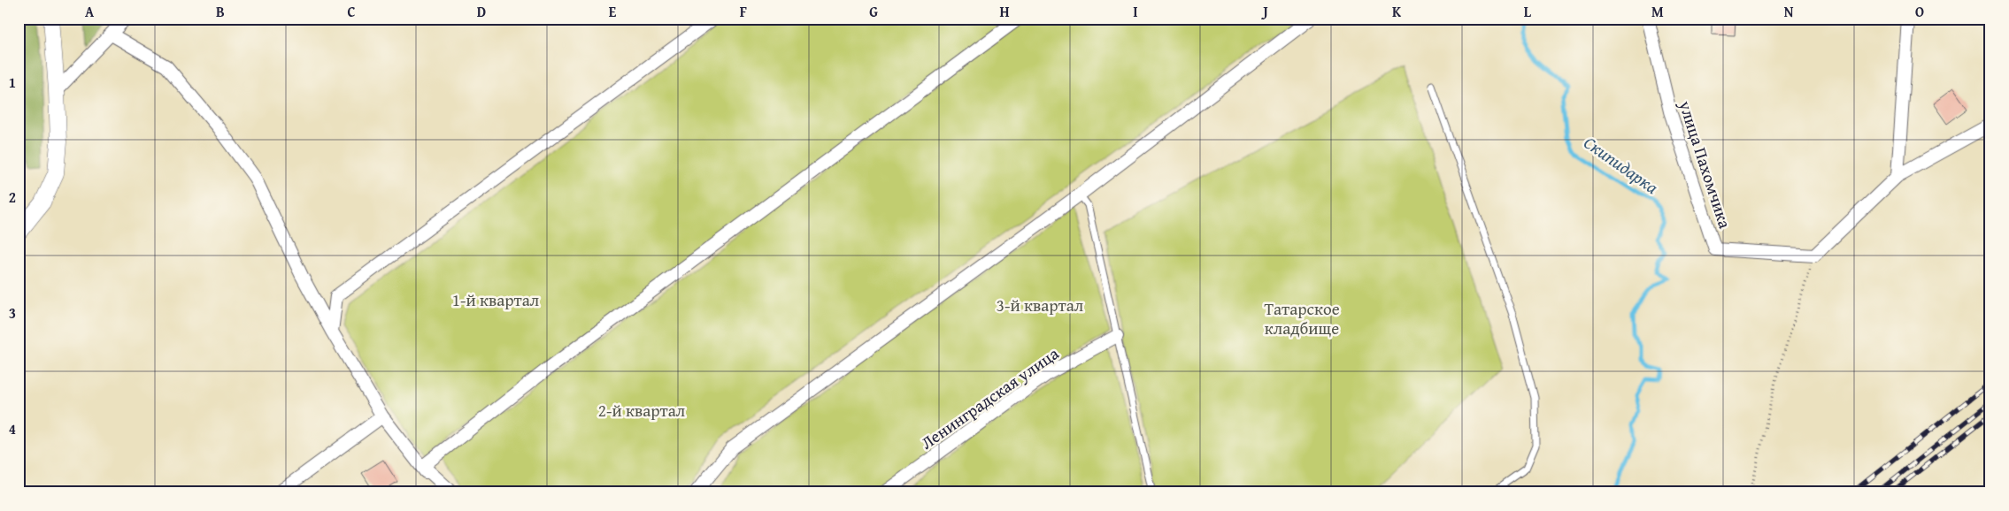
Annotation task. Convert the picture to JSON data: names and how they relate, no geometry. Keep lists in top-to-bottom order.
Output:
{
  "streets": {
    "street": ["улица Пахомчика", "Ленинградская улица"]
  },
  "water": ["Скипидарка"],
  "parks": [
    "1-й квартал",
    "3-й квартал",
    "Татарское кладбище",
    "2-й квартал"
  ],
  "grid": {
    "columns": [
      "A",
      "B",
      "C",
      "D",
      "E",
      "F",
      "G",
      "H",
      "I",
      "J",
      "K",
      "L",
      "M",
      "N",
      "O"
    ],
    "rows": [
      "1",
      "2",
      "3",
      "4"
    ]
  }
}
